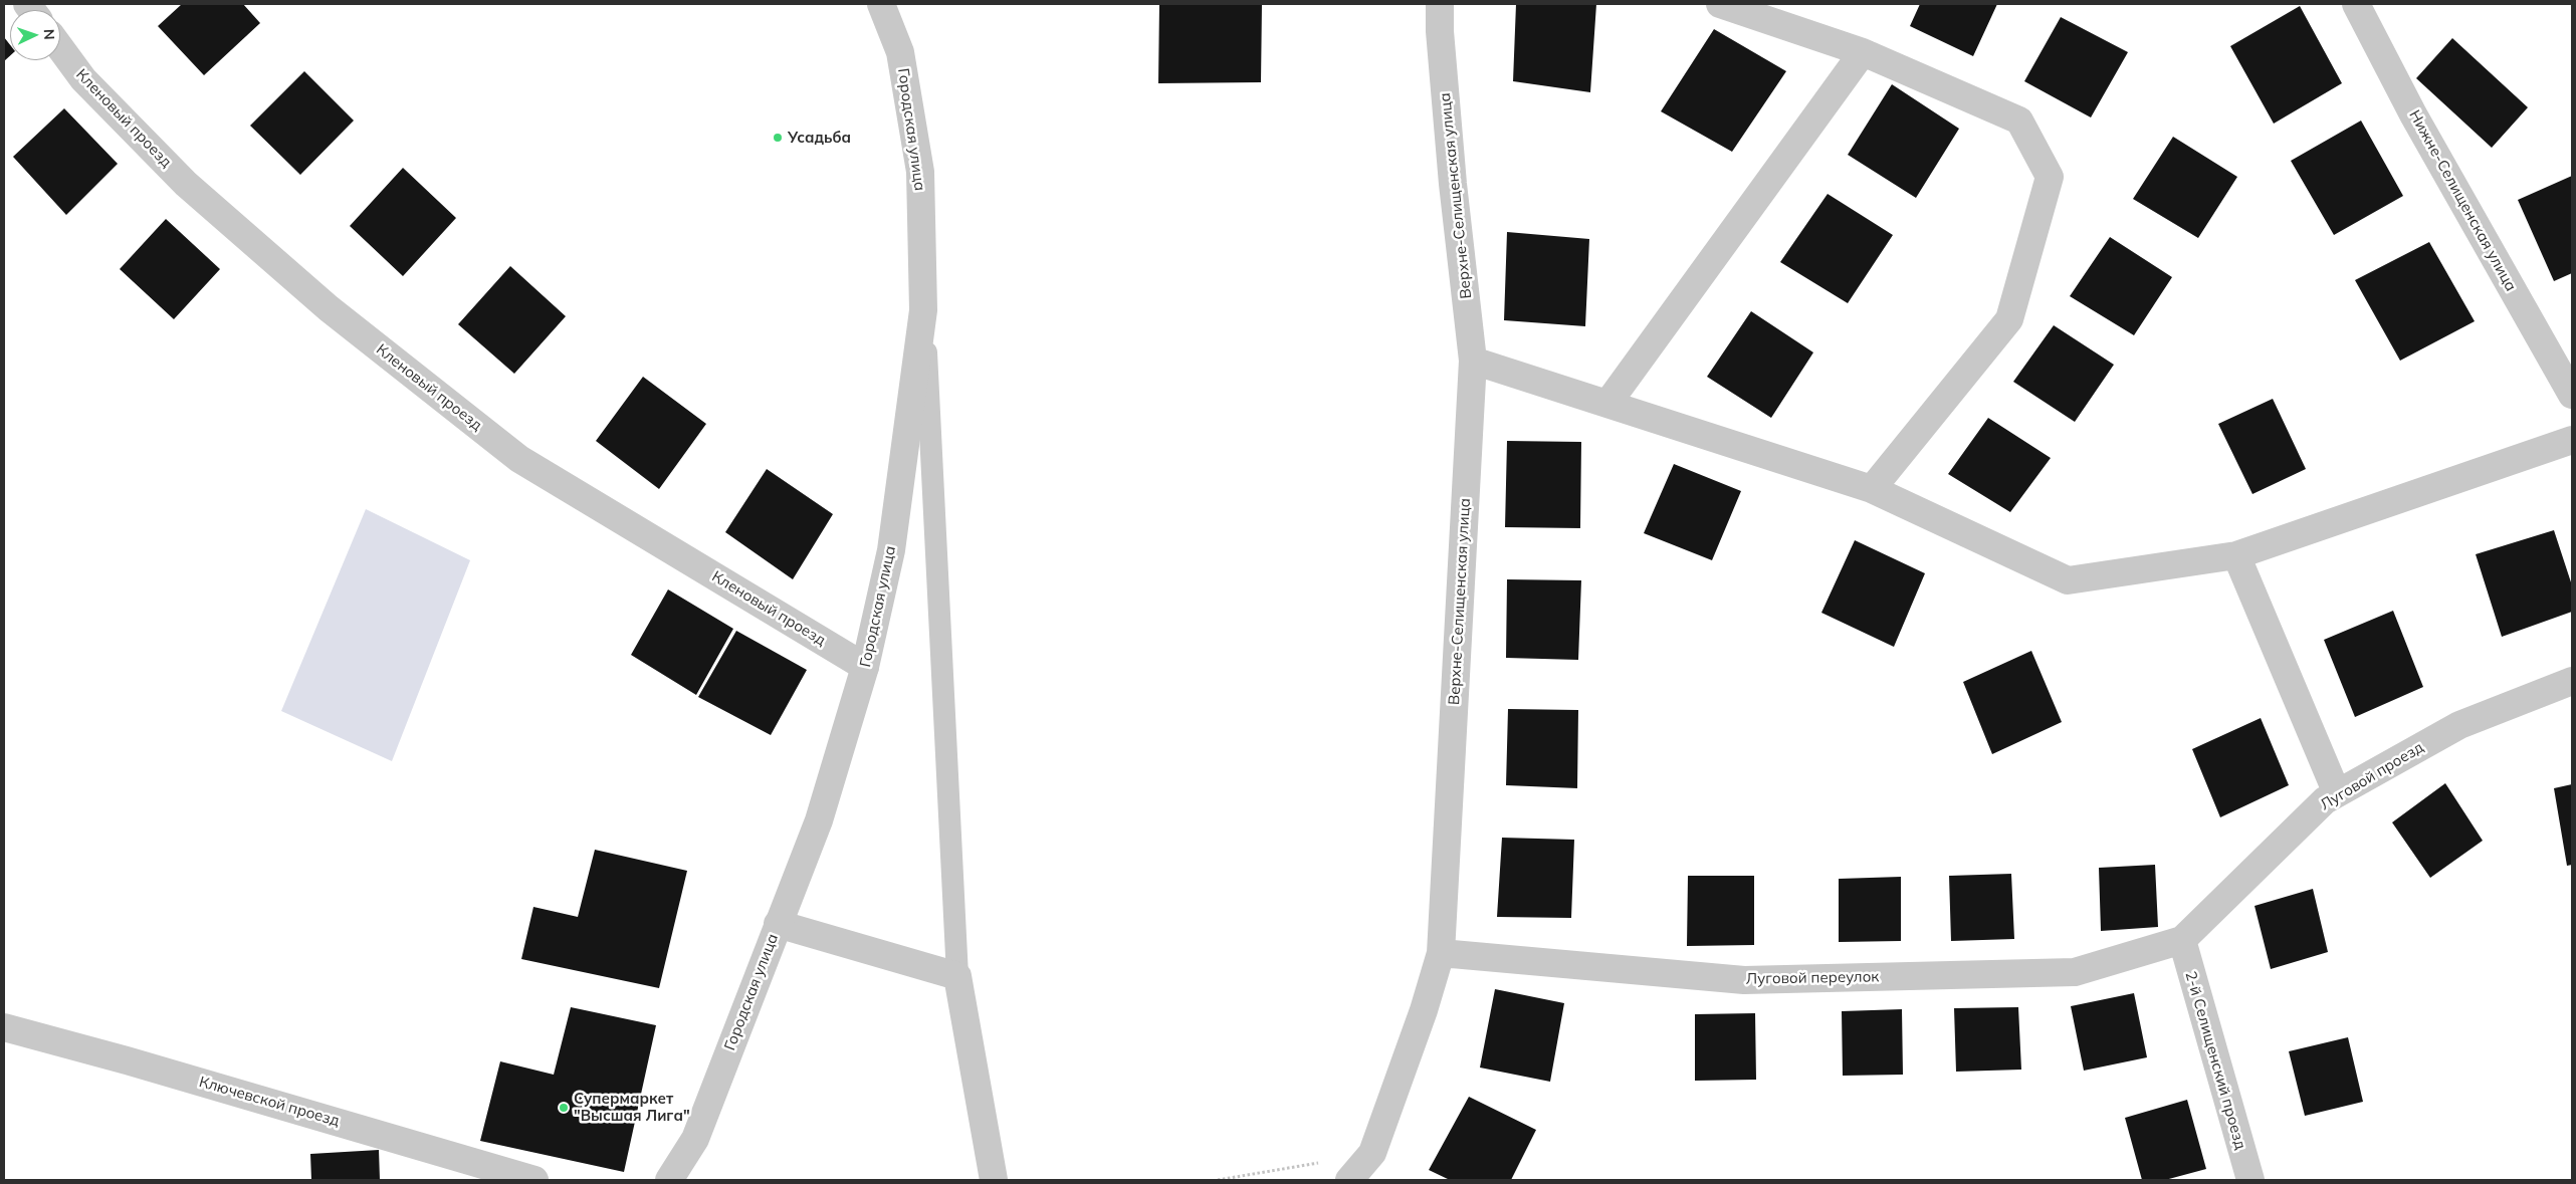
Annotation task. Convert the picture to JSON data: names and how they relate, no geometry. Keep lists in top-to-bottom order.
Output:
{
  "streets": {
    "street": [
      "Кленовый проезд",
      "Городская улица",
      "Верхне-Селищенская улица",
      "Нижне-Селищенская улица",
      "Луговой проезд",
      "Луговой переулок",
      "2-й Селищенский проезд",
      "Ключевской проезд"
    ]
  },
  "crossings": [
    ["Кленовый проезд", "Городская улица"],
    ["Верхне-Селищенская улица", "Луговой переулок"],
    ["Луговой проезд", "Луговой переулок"],
    ["Луговой проезд", "2-й Селищенский проезд"],
    ["Луговой переулок", "2-й Селищенский проезд"]
  ],
  "places": ["Усадьба", "Супермаркет \"Высшая Лига\""],
  "north": "right"
}
